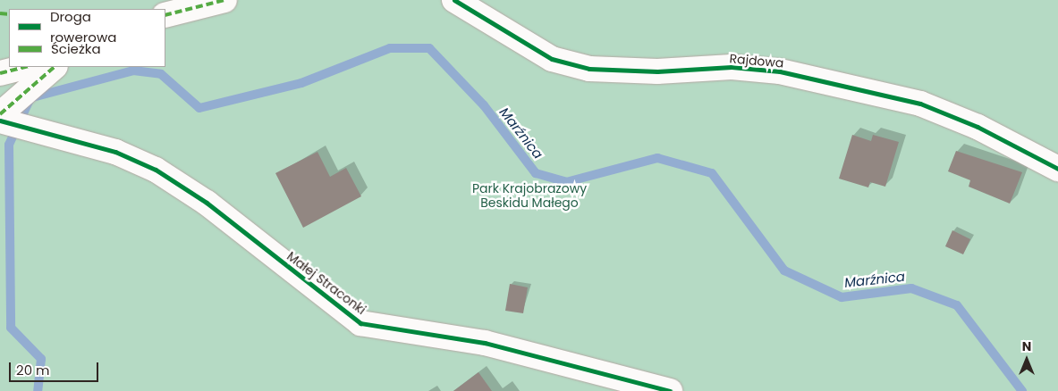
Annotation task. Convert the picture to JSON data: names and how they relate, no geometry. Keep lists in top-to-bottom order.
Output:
{
  "streets": {
    "street": ["Rajdowa", "Małej Straconki"]
  },
  "water": ["Marźnica"],
  "parks": ["Park Krajobrazowy Beskidu Małego"],
  "legend": ["Droga rowerowa", "Ścieżka"],
  "scale_bar": "20 m",
  "north": "top"
}
